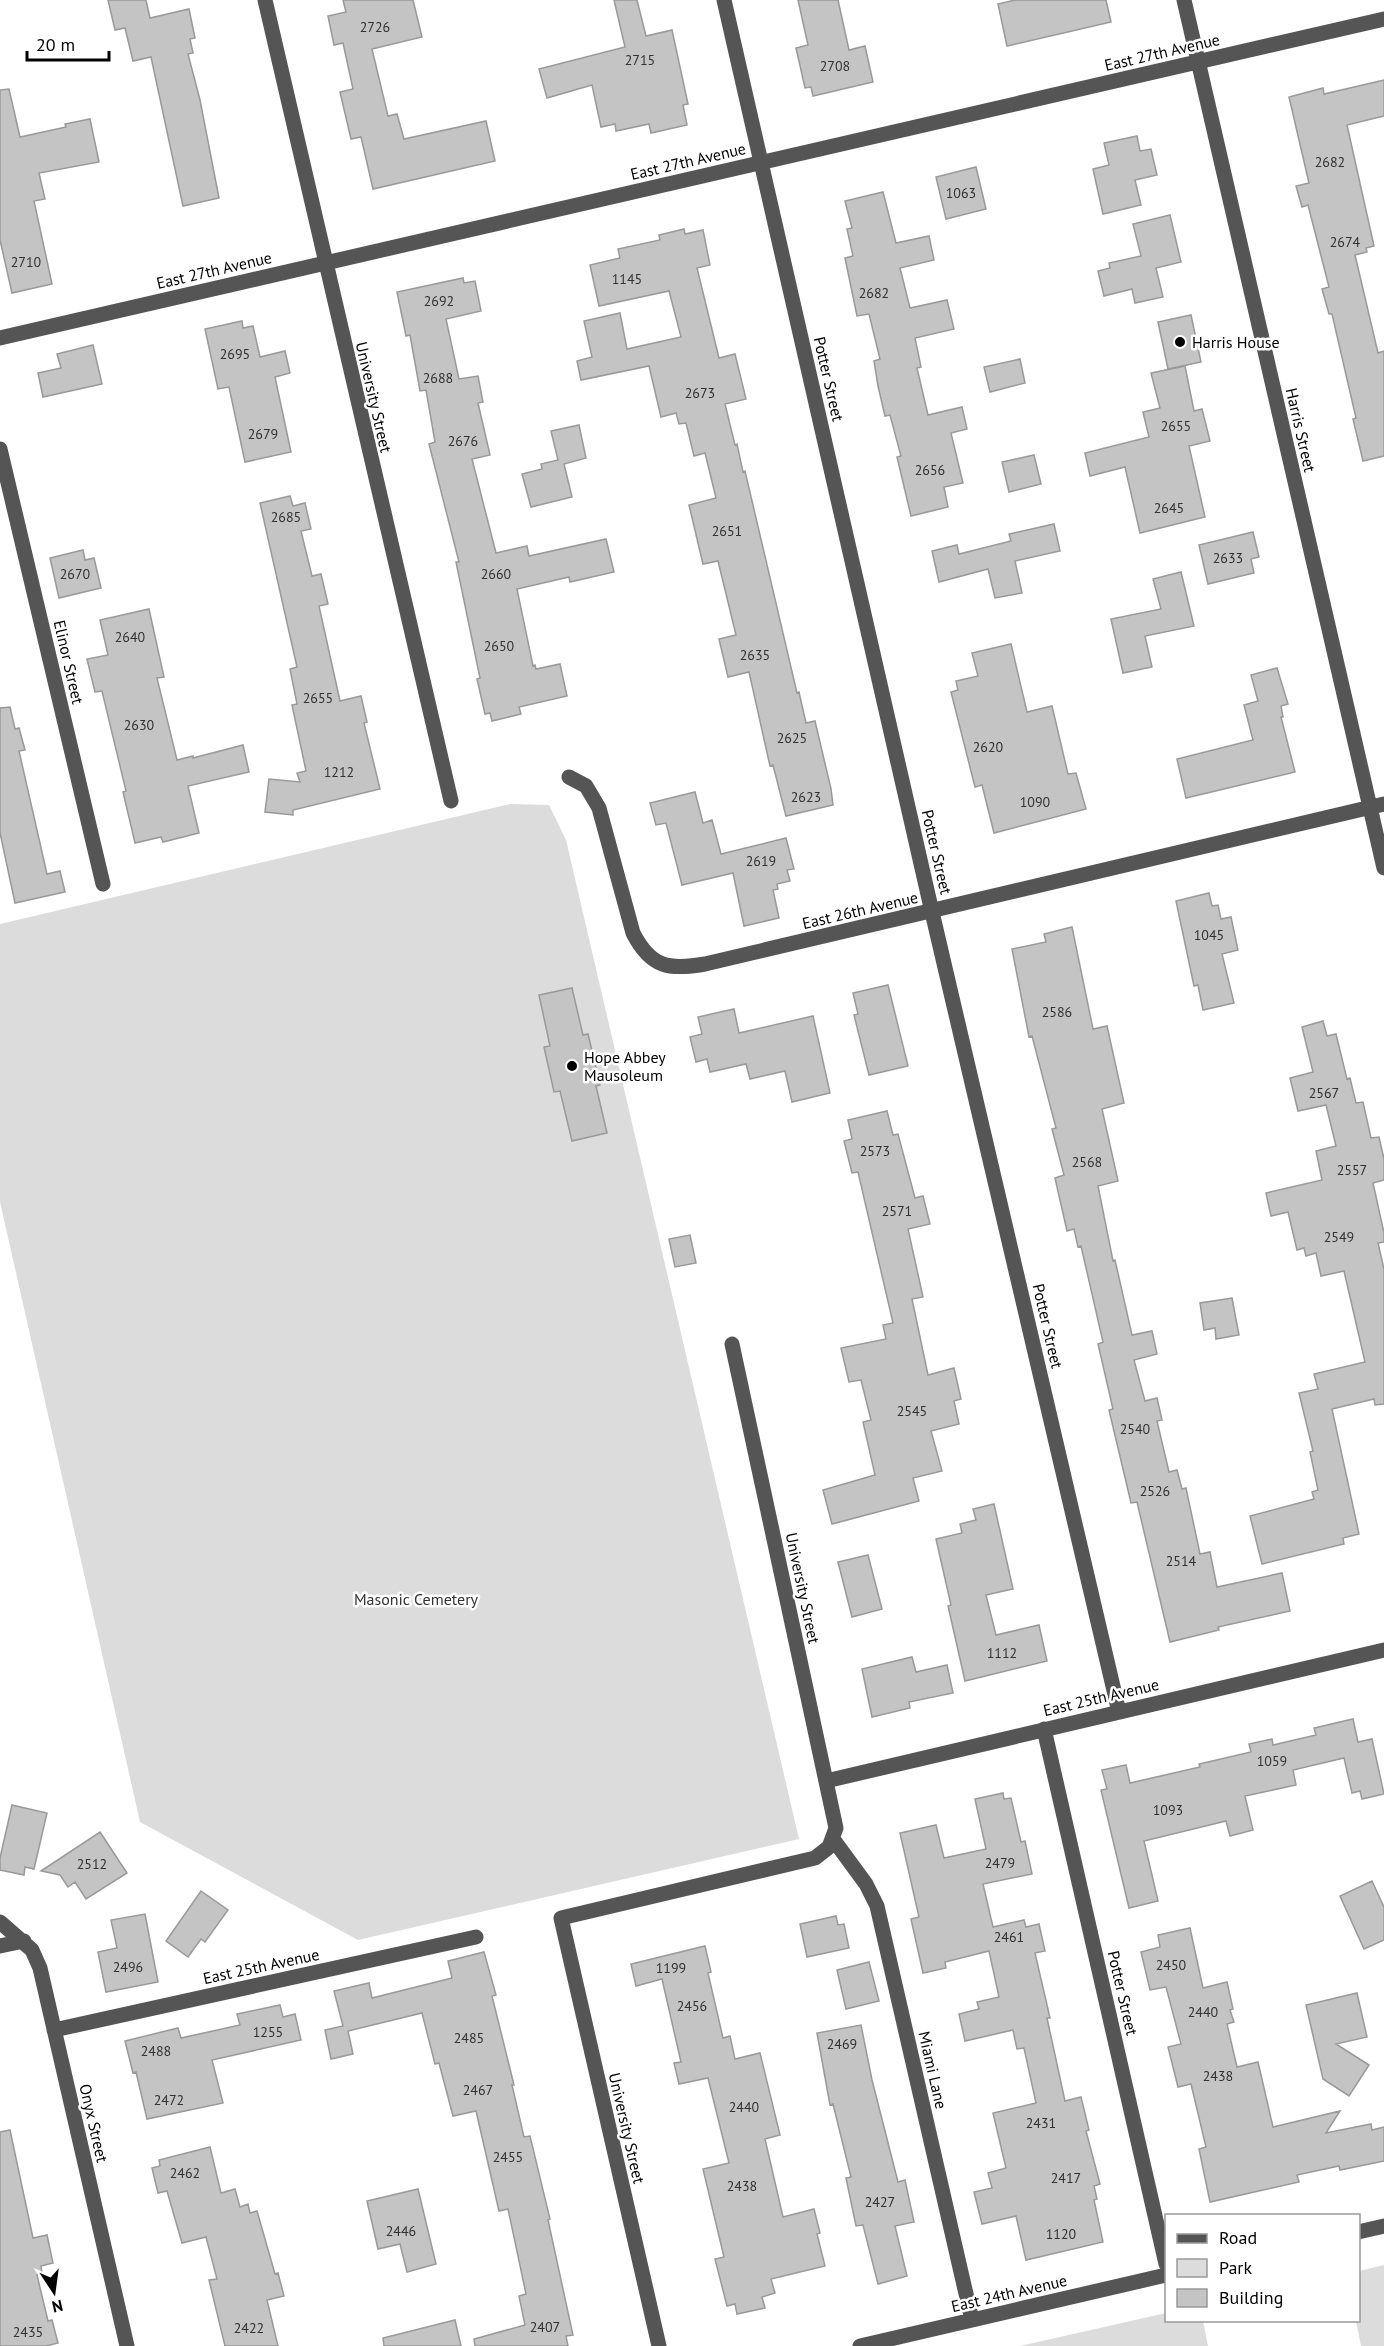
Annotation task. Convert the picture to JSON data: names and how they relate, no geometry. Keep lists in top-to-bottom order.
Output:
{
  "streets": {
    "street": [
      "East 27th Avenue",
      "Potter Street",
      "University Street",
      "Harris Street",
      "Elinor Street",
      "East 26th Avenue",
      "East 25th Avenue",
      "Miami Lane",
      "Onyx Street",
      "East 24th Avenue"
    ]
  },
  "crossings": [
    ["East 27th Avenue", "Potter Street"],
    ["East 27th Avenue", "University Street"],
    ["East 27th Avenue", "Harris Street"],
    ["Potter Street", "East 26th Avenue"],
    ["Potter Street", "East 25th Avenue"],
    ["University Street", "East 25th Avenue"],
    ["University Street", "Miami Lane"],
    ["Harris Street", "East 26th Avenue"],
    ["East 25th Avenue", "Onyx Street"],
    ["Miami Lane", "East 24th Avenue"]
  ],
  "parks": ["Masonic Cemetery"],
  "places": ["Harris House", "Hope Abbey Mausoleum"],
  "house_numbers": [
    "2726",
    "2715",
    "2708",
    "2682",
    "1063",
    "2674",
    "2710",
    "1145",
    "2682",
    "2692",
    "2695",
    "2688",
    "2673",
    "2655",
    "2679",
    "2676",
    "2656",
    "2645",
    "2685",
    "2651",
    "2633",
    "2670",
    "2660",
    "2640",
    "2650",
    "2635",
    "2655",
    "2630",
    "2625",
    "2620",
    "1212",
    "2623",
    "1090",
    "2619",
    "1045",
    "2586",
    "2567",
    "2573",
    "2568",
    "2557",
    "2571",
    "2549",
    "2545",
    "2540",
    "2526",
    "2514",
    "1112",
    "1059",
    "1093",
    "2479",
    "2512",
    "2461",
    "2450",
    "2496",
    "1199",
    "2456",
    "2440",
    "1255",
    "2485",
    "2469",
    "2488",
    "2438",
    "2467",
    "2472",
    "2440",
    "2431",
    "2455",
    "2462",
    "2417",
    "2438",
    "2427",
    "2446",
    "1120",
    "2407",
    "2422",
    "2435"
  ],
  "legend": ["Road", "Park", "Building"],
  "scale_bar": "20 m",
  "north": "bottom"
}
